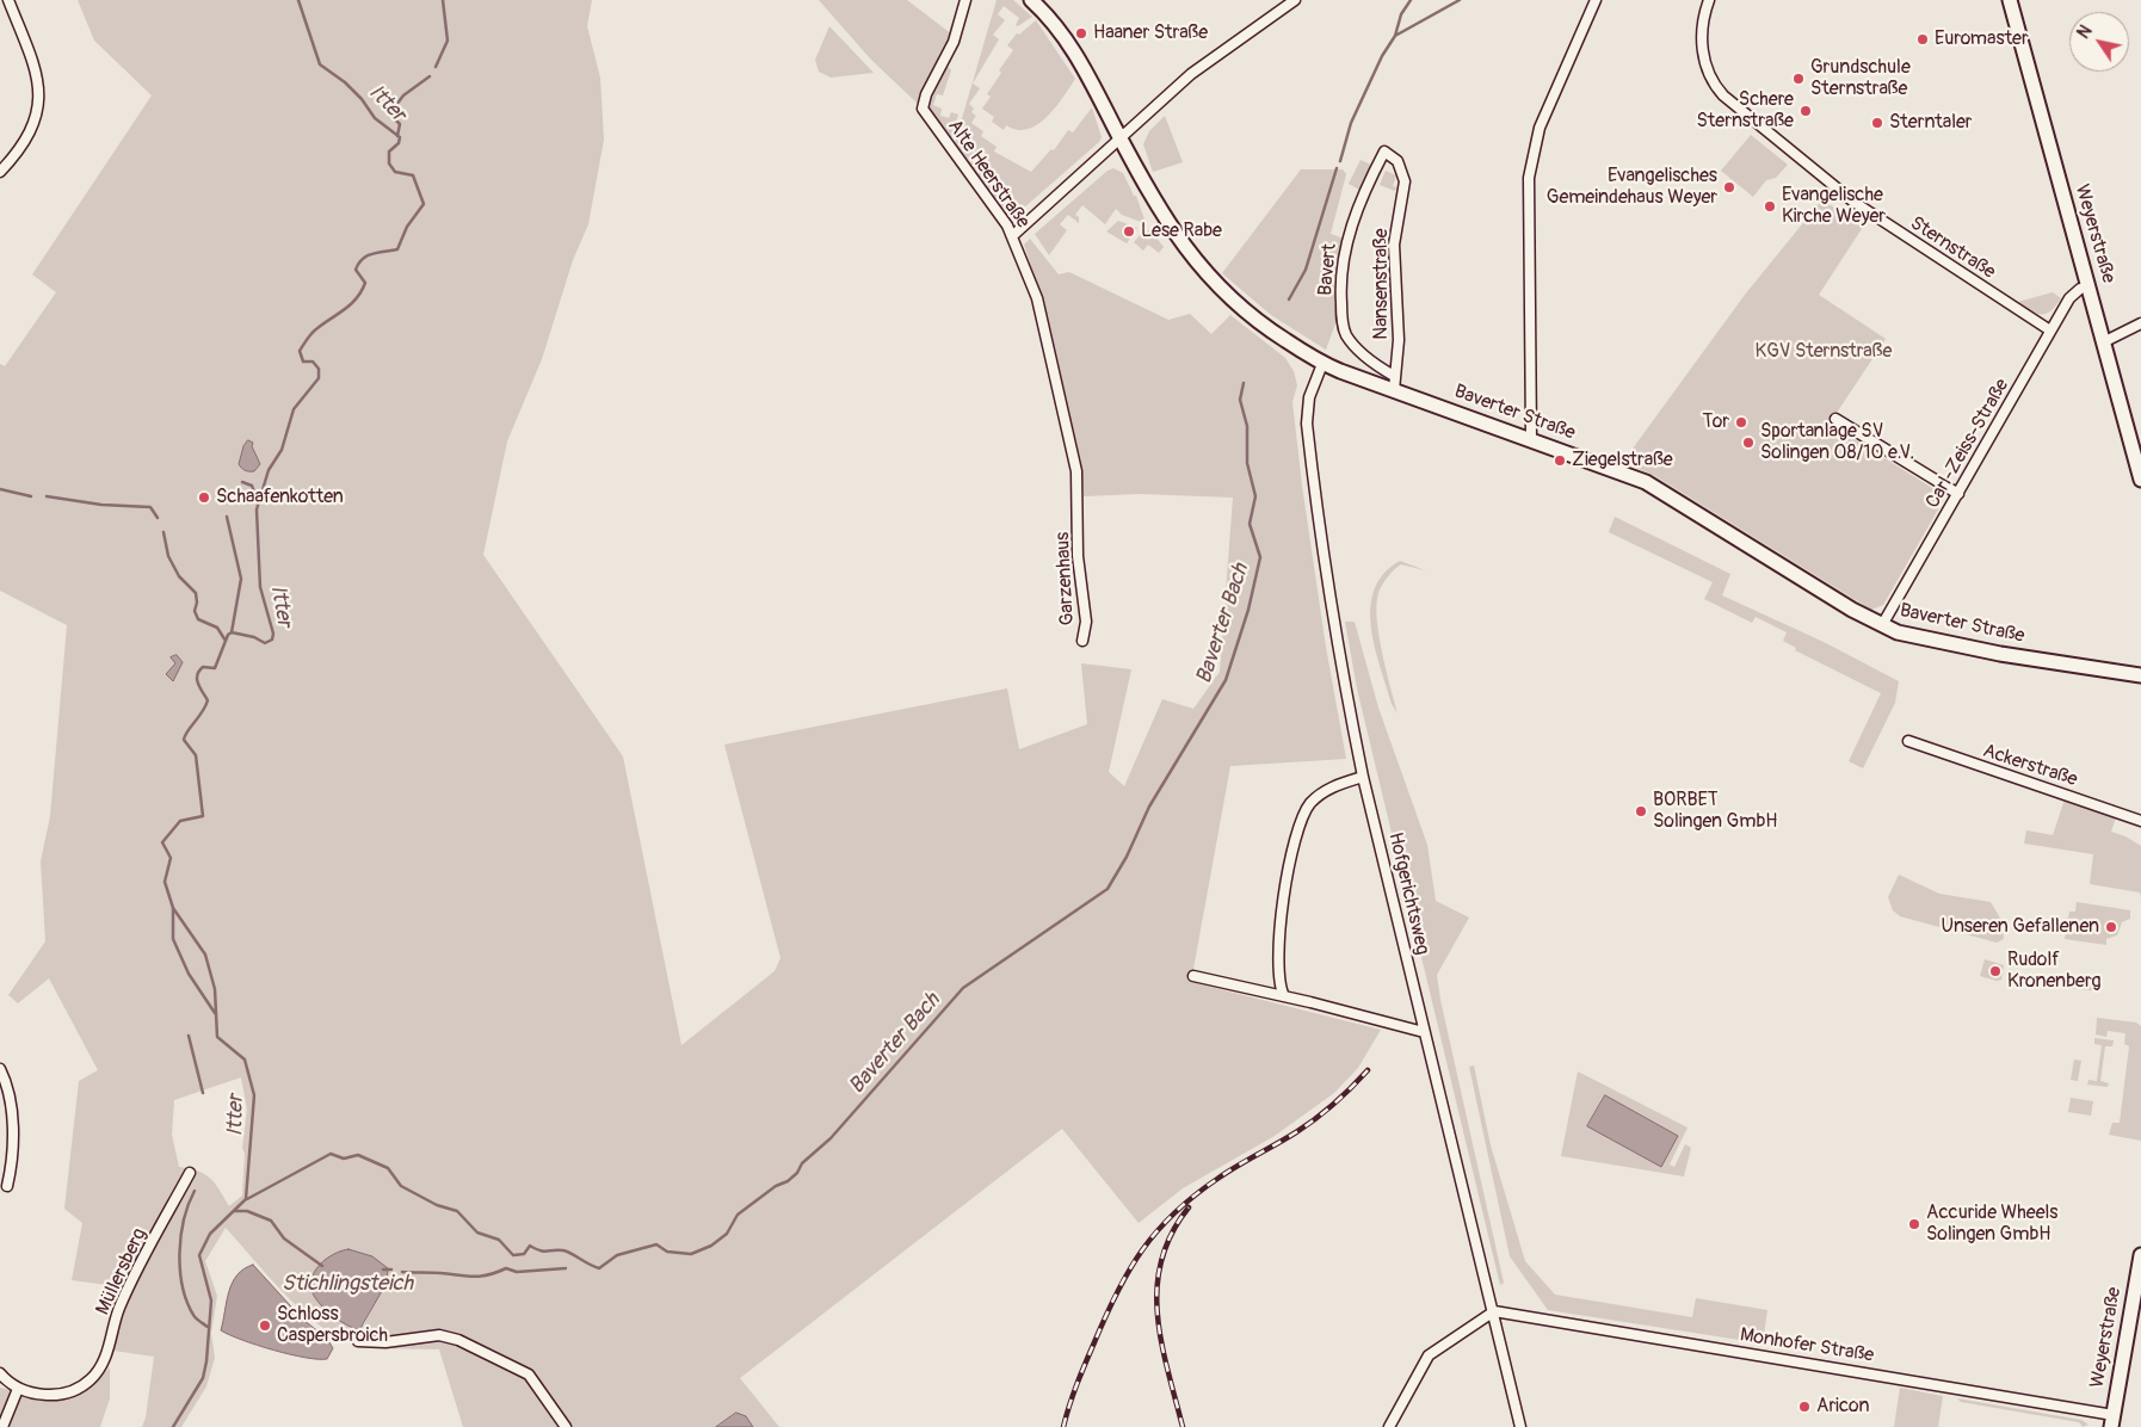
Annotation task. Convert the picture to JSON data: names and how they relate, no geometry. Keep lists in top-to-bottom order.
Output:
{
  "streets": {
    "main road": ["Weyerstraße", "Baverter Straße"],
    "street": [
      "Alte Heerstraße",
      "Sternstraße",
      "Bavert",
      "Nansenstraße",
      "Carl-Zeiss-Straße",
      "Garzenhaus",
      "Ackerstraße",
      "Hofgerichtsweg",
      "Müllersberg",
      "Monhofer Straße"
    ]
  },
  "crossings": [
    ["Alte Heerstraße", "Garzenhaus"],
    ["Weyerstraße", "Carl-Zeiss-Straße"],
    ["Weyerstraße", "Monhofer Straße"],
    ["Sternstraße", "Carl-Zeiss-Straße"],
    ["Bavert", "Nansenstraße"],
    ["Bavert", "Baverter Straße"],
    ["Nansenstraße", "Baverter Straße"],
    ["Baverter Straße", "Carl-Zeiss-Straße"],
    ["Baverter Straße", "Hofgerichtsweg"],
    ["Hofgerichtsweg", "Monhofer Straße"]
  ],
  "water": ["Itter", "Baverter Bach", "Stichlingsteich"],
  "parks": ["KGV Sternstraße"],
  "places": [
    "Haaner Straße",
    "Euromaster",
    "Grundschule Sternstraße",
    "Schere Sternstraße",
    "Sterntaler",
    "Evangelisches Gemeindehaus Weyer",
    "Evangelische Kirche Weyer",
    "Lese Rabe",
    "Tor",
    "Sportanlage SV Solingen 08/10 e.V.",
    "Ziegelstraße",
    "Schaafenkotten",
    "BORBET Solingen GmbH",
    "Unseren Gefallenen",
    "Rudolf Kronenberg",
    "Accuride Wheels Solingen GmbH",
    "Schloss Caspersbroich",
    "Aricon"
  ],
  "north": "top left"
}
